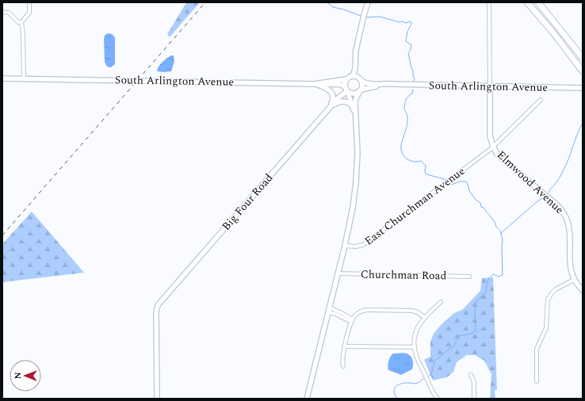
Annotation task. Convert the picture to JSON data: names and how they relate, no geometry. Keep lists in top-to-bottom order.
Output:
{
  "streets": {
    "street": [
      "South Arlington Avenue",
      "Elmwood Avenue",
      "Big Four Road",
      "East Churchman Avenue",
      "Churchman Road"
    ]
  },
  "crossings": [
    ["South Arlington Avenue", "Big Four Road"],
    ["Elmwood Avenue", "East Churchman Avenue"]
  ],
  "north": "left"
}
